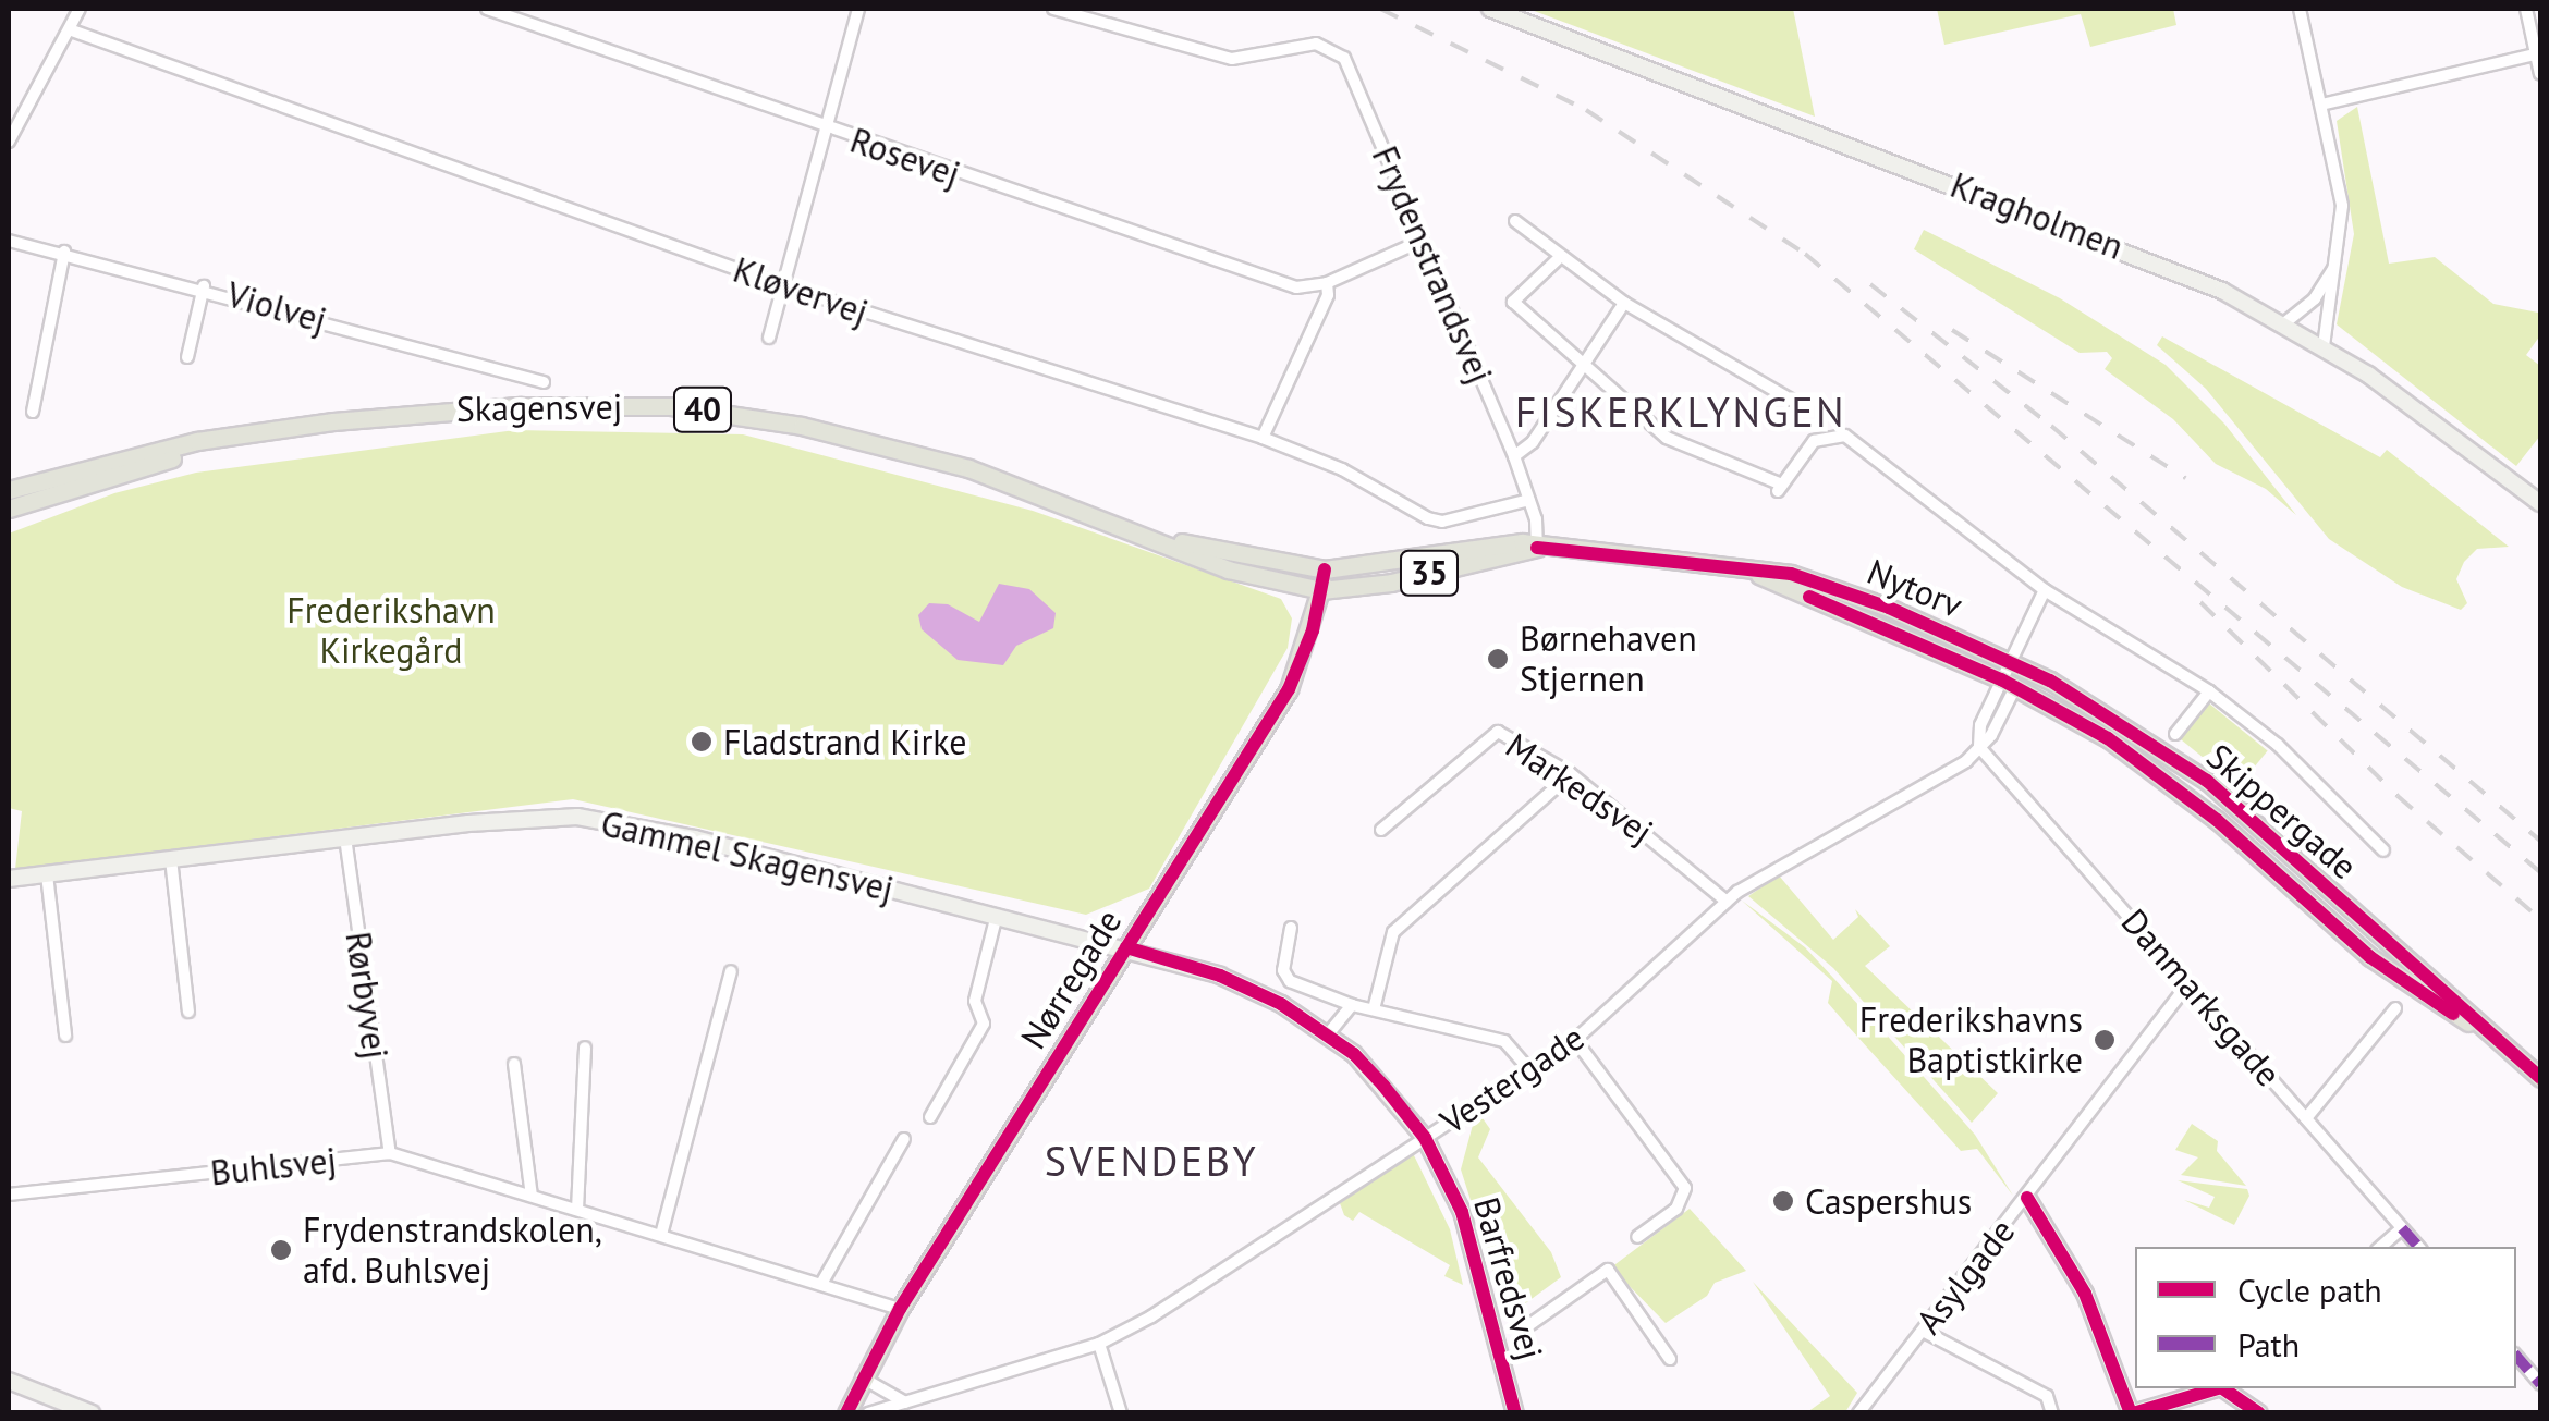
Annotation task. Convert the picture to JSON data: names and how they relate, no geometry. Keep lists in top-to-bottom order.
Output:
{
  "streets": {
    "main road": [
      "Skagensvej",
      "40",
      "35",
      "Nytorv",
      "Skippergade",
      "Nørregade"
    ],
    "street": [
      "Rosevej",
      "Kragholmen",
      "Frydenstrandsvej",
      "Kløvervej",
      "Violvej",
      "Markedsvej",
      "Gammel Skagensvej",
      "Rørbyvej",
      "Danmarksgade",
      "Vestergade",
      "Buhlsvej",
      "Asylgade",
      "Barfredsvej"
    ]
  },
  "crossings": [
    ["Frydenstrandsvej", "Kløvervej"],
    ["Frydenstrandsvej", "35"],
    ["Skagensvej", "35"],
    ["Skagensvej", "Nørregade"],
    ["35", "Nytorv"],
    ["35", "Nørregade"],
    ["Nytorv", "Skippergade"],
    ["Markedsvej", "Vestergade"],
    ["Gammel Skagensvej", "Nørregade"],
    ["Gammel Skagensvej", "Rørbyvej"],
    ["Gammel Skagensvej", "Barfredsvej"],
    ["Nørregade", "Buhlsvej"],
    ["Nørregade", "Barfredsvej"],
    ["Rørbyvej", "Buhlsvej"],
    ["Danmarksgade", "Vestergade"],
    ["Danmarksgade", "Asylgade"],
    ["Vestergade", "Barfredsvej"]
  ],
  "districts": ["FISKERKLYNGEN", "SVENDEBY"],
  "parks": ["Frederikshavn Kirkegård"],
  "places": [
    "Børnehaven Stjernen",
    "Fladstrand Kirke",
    "Frederikshavns Baptistkirke",
    "Caspershus",
    "Frydenstrandskolen, afd. Buhlsvej"
  ],
  "legend": ["Cycle path", "Path"]
}
